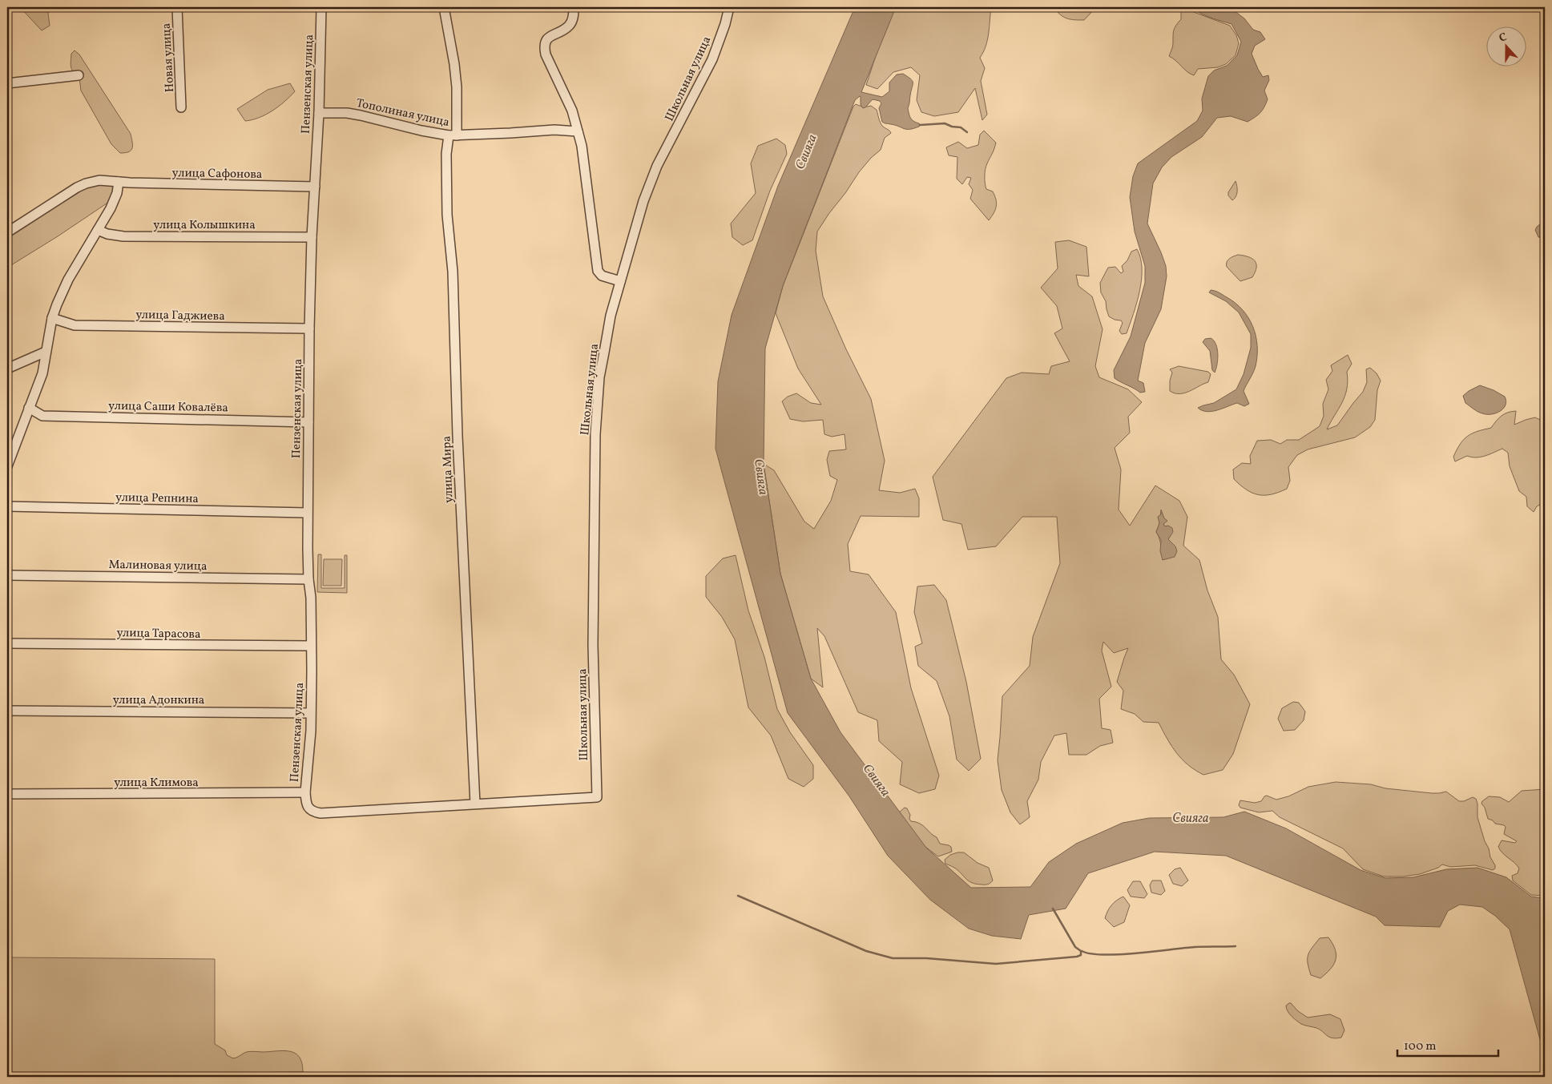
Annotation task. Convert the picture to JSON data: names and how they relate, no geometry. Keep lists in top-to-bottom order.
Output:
{
  "streets": {
    "street": [
      "Новая улица",
      "Школьная улица",
      "Пензенская улица",
      "Тополиная улица",
      "улица Сафонова",
      "улица Колышкина",
      "улица Гаджиева",
      "улица Саши Ковалёва",
      "улица Мира",
      "улица Репнина",
      "Малиновая улица",
      "улица Тарасова",
      "улица Адонкина",
      "улица Климова"
    ]
  },
  "crossings": [
    ["Школьная улица", "Пензенская улица"],
    ["Школьная улица", "улица Мира"],
    ["Пензенская улица", "Тополиная улица"],
    ["Пензенская улица", "улица Сафонова"],
    ["Пензенская улица", "улица Колышкина"],
    ["Пензенская улица", "улица Гаджиева"],
    ["Пензенская улица", "улица Саши Ковалёва"],
    ["Пензенская улица", "улица Мира"],
    ["Пензенская улица", "улица Репнина"],
    ["Пензенская улица", "Малиновая улица"],
    ["Пензенская улица", "улица Тарасова"],
    ["Пензенская улица", "улица Адонкина"],
    ["Пензенская улица", "улица Климова"],
    ["Тополиная улица", "улица Мира"]
  ],
  "water": ["Свияга"],
  "scale_bar": "100 m",
  "north": "top"
}
